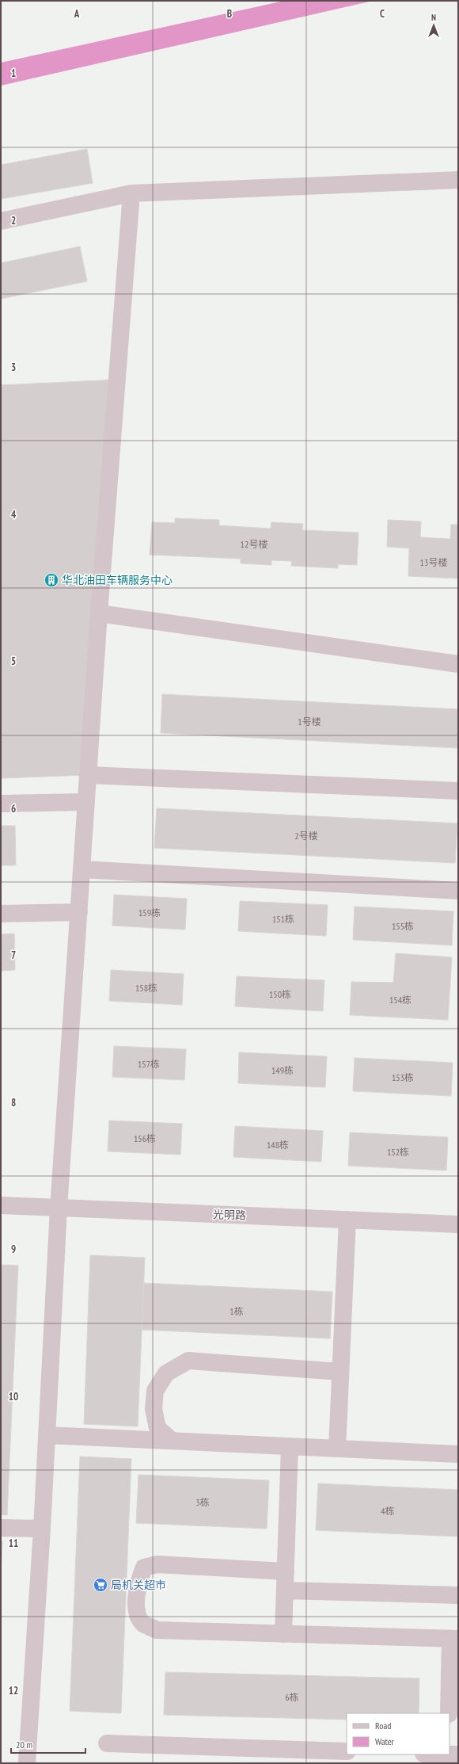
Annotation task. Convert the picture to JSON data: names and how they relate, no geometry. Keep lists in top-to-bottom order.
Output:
{
  "streets": {
    "lane": ["光明路"]
  },
  "places": {
    "building": ["华北油田车辆服务中心"],
    "supermarket": ["局机关超市"]
  },
  "house_numbers": [
    "12号楼",
    "13号楼",
    "1号楼",
    "2号楼",
    "159栋",
    "151栋",
    "155栋",
    "158栋",
    "150栋",
    "154栋",
    "157栋",
    "149栋",
    "153栋",
    "156栋",
    "148栋",
    "152栋",
    "1栋",
    "3栋",
    "4栋",
    "6栋"
  ],
  "legend": ["Road", "Water"],
  "scale_bar": "20 m",
  "north": "top",
  "grid": {
    "columns": ["A", "B", "C"],
    "rows": [
      "1",
      "2",
      "3",
      "4",
      "5",
      "6",
      "7",
      "8",
      "9",
      "10",
      "11",
      "12"
    ]
  }
}
